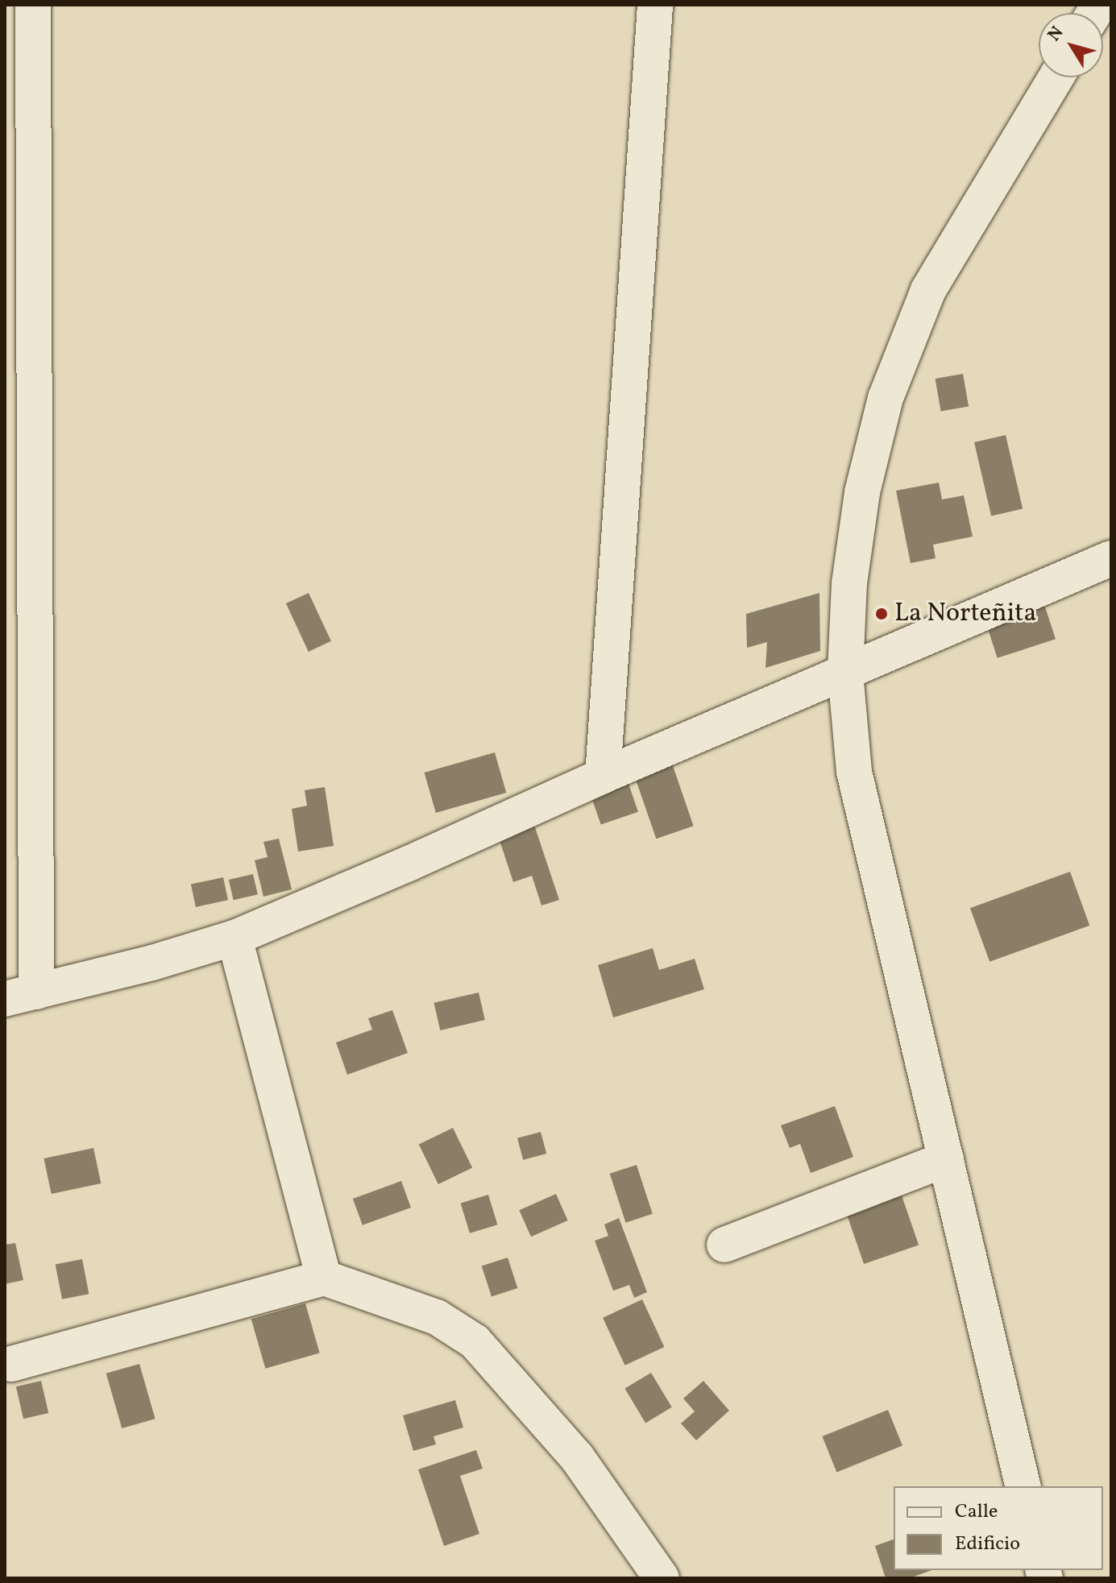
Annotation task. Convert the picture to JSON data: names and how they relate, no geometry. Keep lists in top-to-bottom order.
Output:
{
  "places": ["La Norteñita"],
  "legend": ["Calle", "Edificio"],
  "north": "top left"
}
